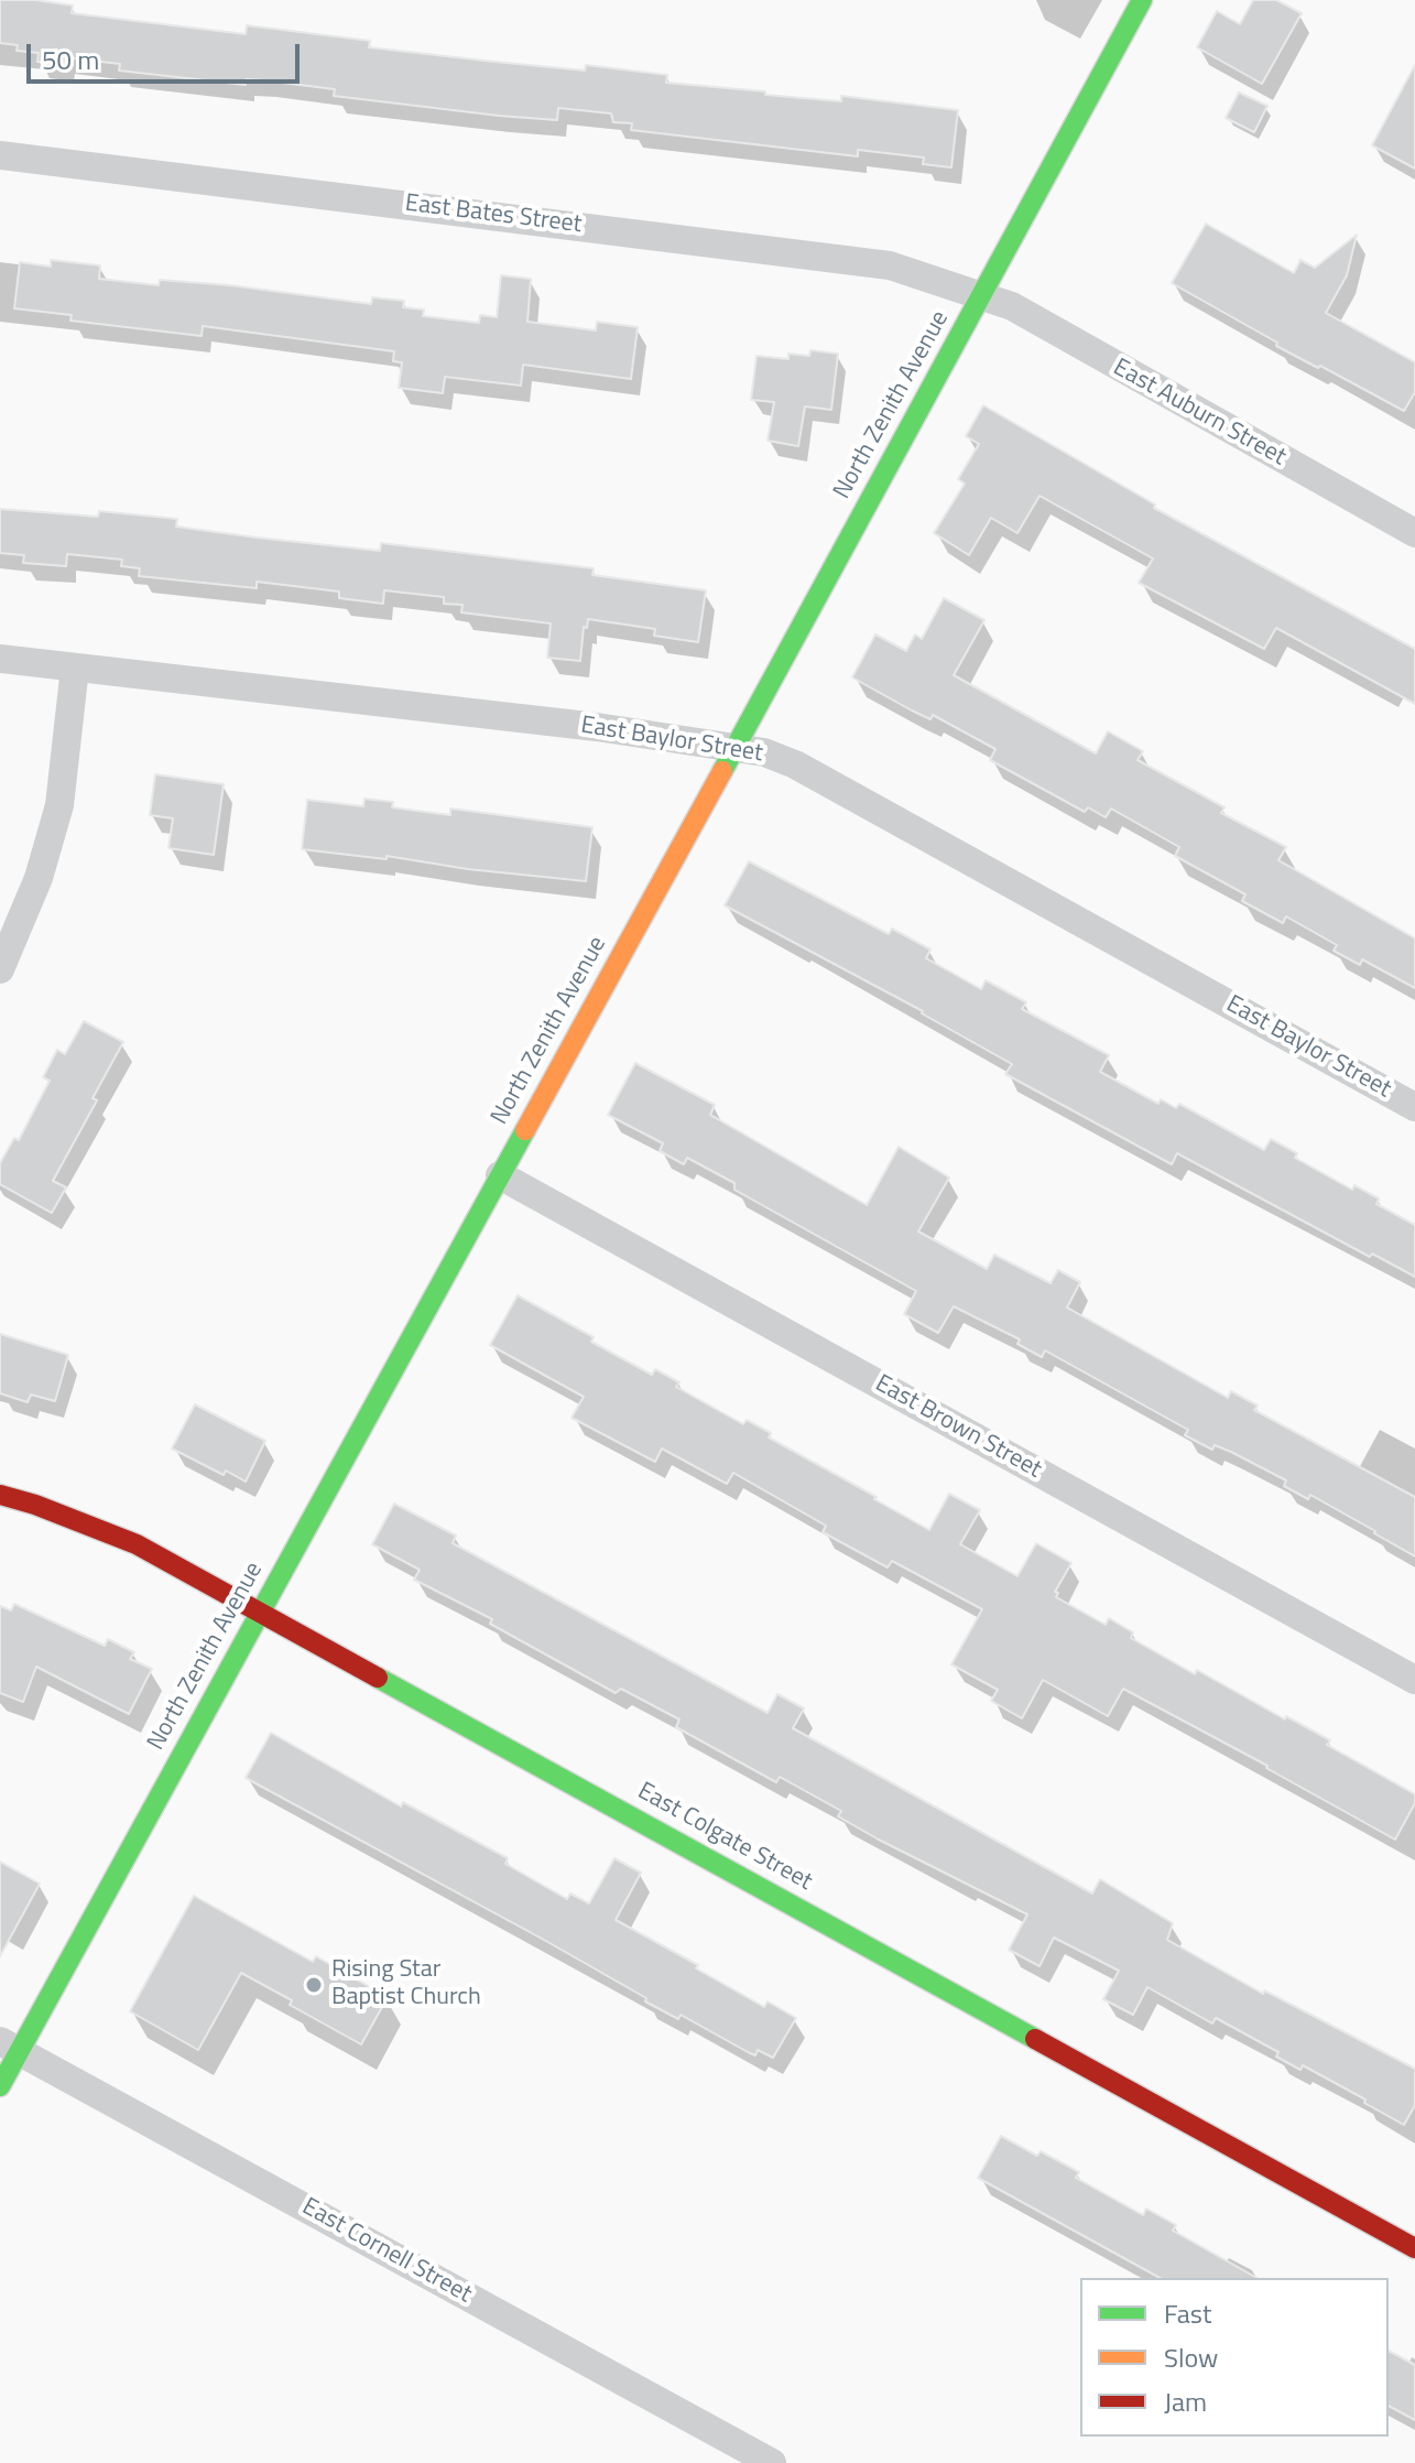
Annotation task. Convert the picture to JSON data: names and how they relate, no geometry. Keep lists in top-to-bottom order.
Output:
{
  "streets": {
    "street": [
      "East Bates Street",
      "North Zenith Avenue",
      "East Auburn Street",
      "East Baylor Street",
      "East Brown Street",
      "East Colgate Street",
      "East Cornell Street"
    ]
  },
  "crossings": [
    ["East Bates Street", "North Zenith Avenue"],
    ["East Bates Street", "East Auburn Street"],
    ["North Zenith Avenue", "East Auburn Street"],
    ["North Zenith Avenue", "East Baylor Street"],
    ["North Zenith Avenue", "East Brown Street"],
    ["North Zenith Avenue", "East Colgate Street"],
    ["North Zenith Avenue", "East Cornell Street"]
  ],
  "places": ["Rising Star Baptist Church"],
  "legend": ["Fast", "Slow", "Jam"],
  "scale_bar": "50 m"
}
